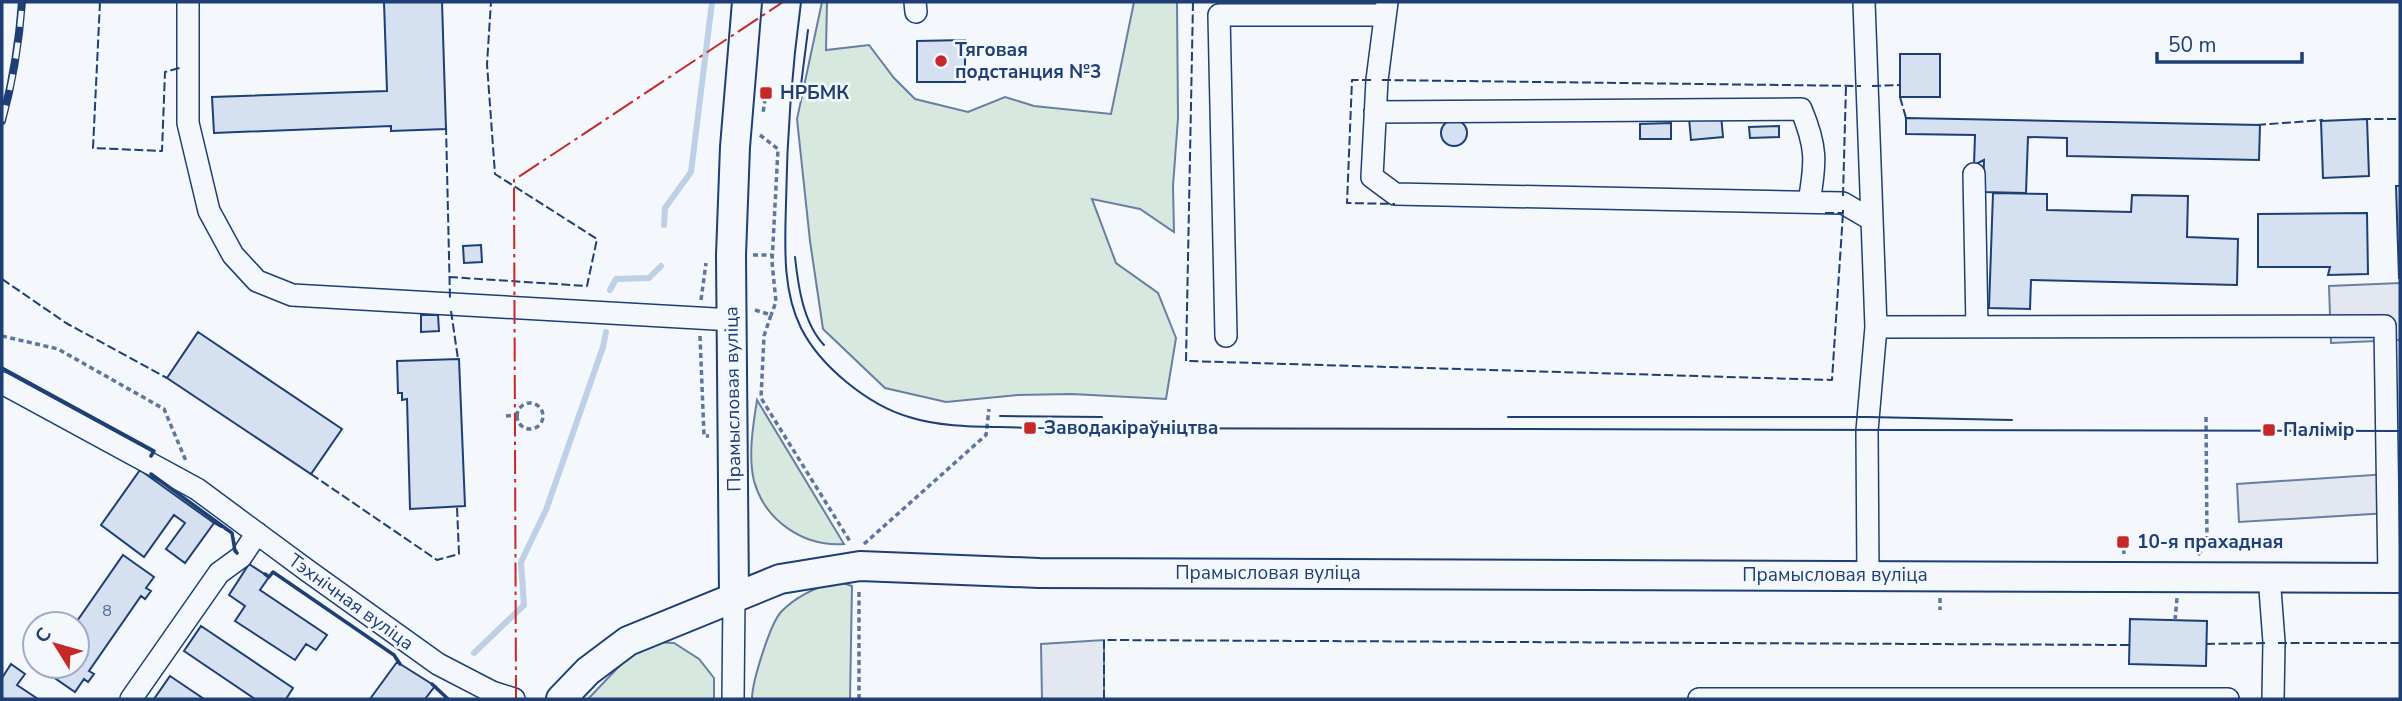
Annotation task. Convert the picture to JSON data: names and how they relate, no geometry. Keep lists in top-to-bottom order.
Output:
{
  "streets": {
    "main road": ["Прамысловая вуліца"],
    "street": ["Тэхнічная вуліца"]
  },
  "places": {
    "other": ["Тяговая подстанция №3"],
    "transit": [
      "НРБМК",
      "Заводакіраўніцтва",
      "Палімір",
      "10-я прахадная"
    ]
  },
  "house_numbers": ["8"],
  "scale_bar": "50 m",
  "north": "top left"
}
